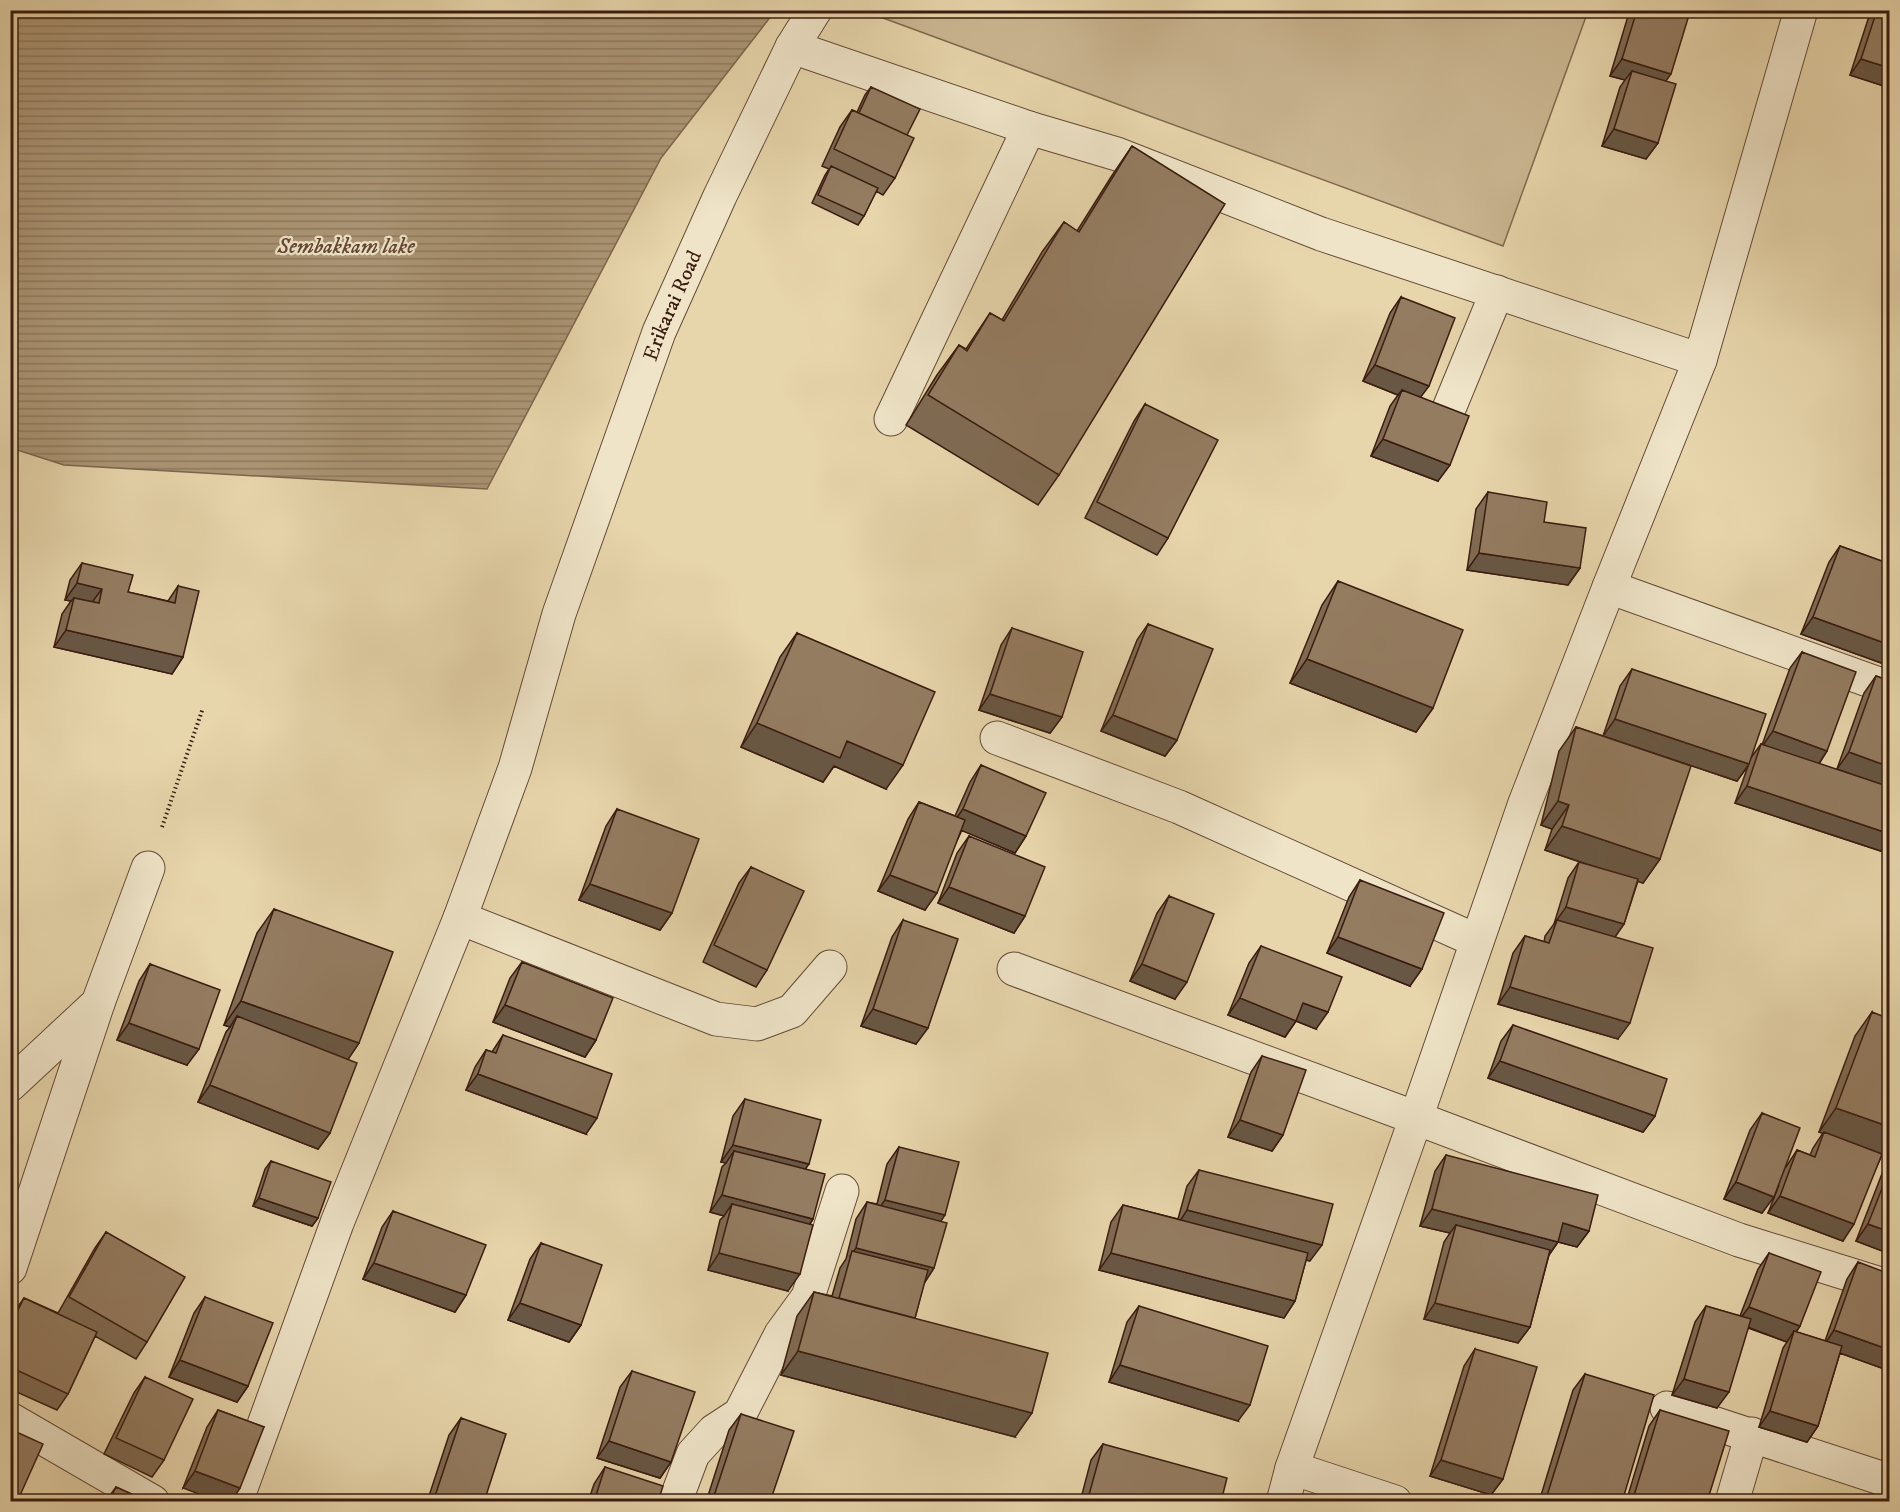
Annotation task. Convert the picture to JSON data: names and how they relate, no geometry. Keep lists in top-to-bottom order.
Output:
{
  "streets": {
    "street": ["Erikarai Road"]
  },
  "water": ["Sembakkam lake"]
}
